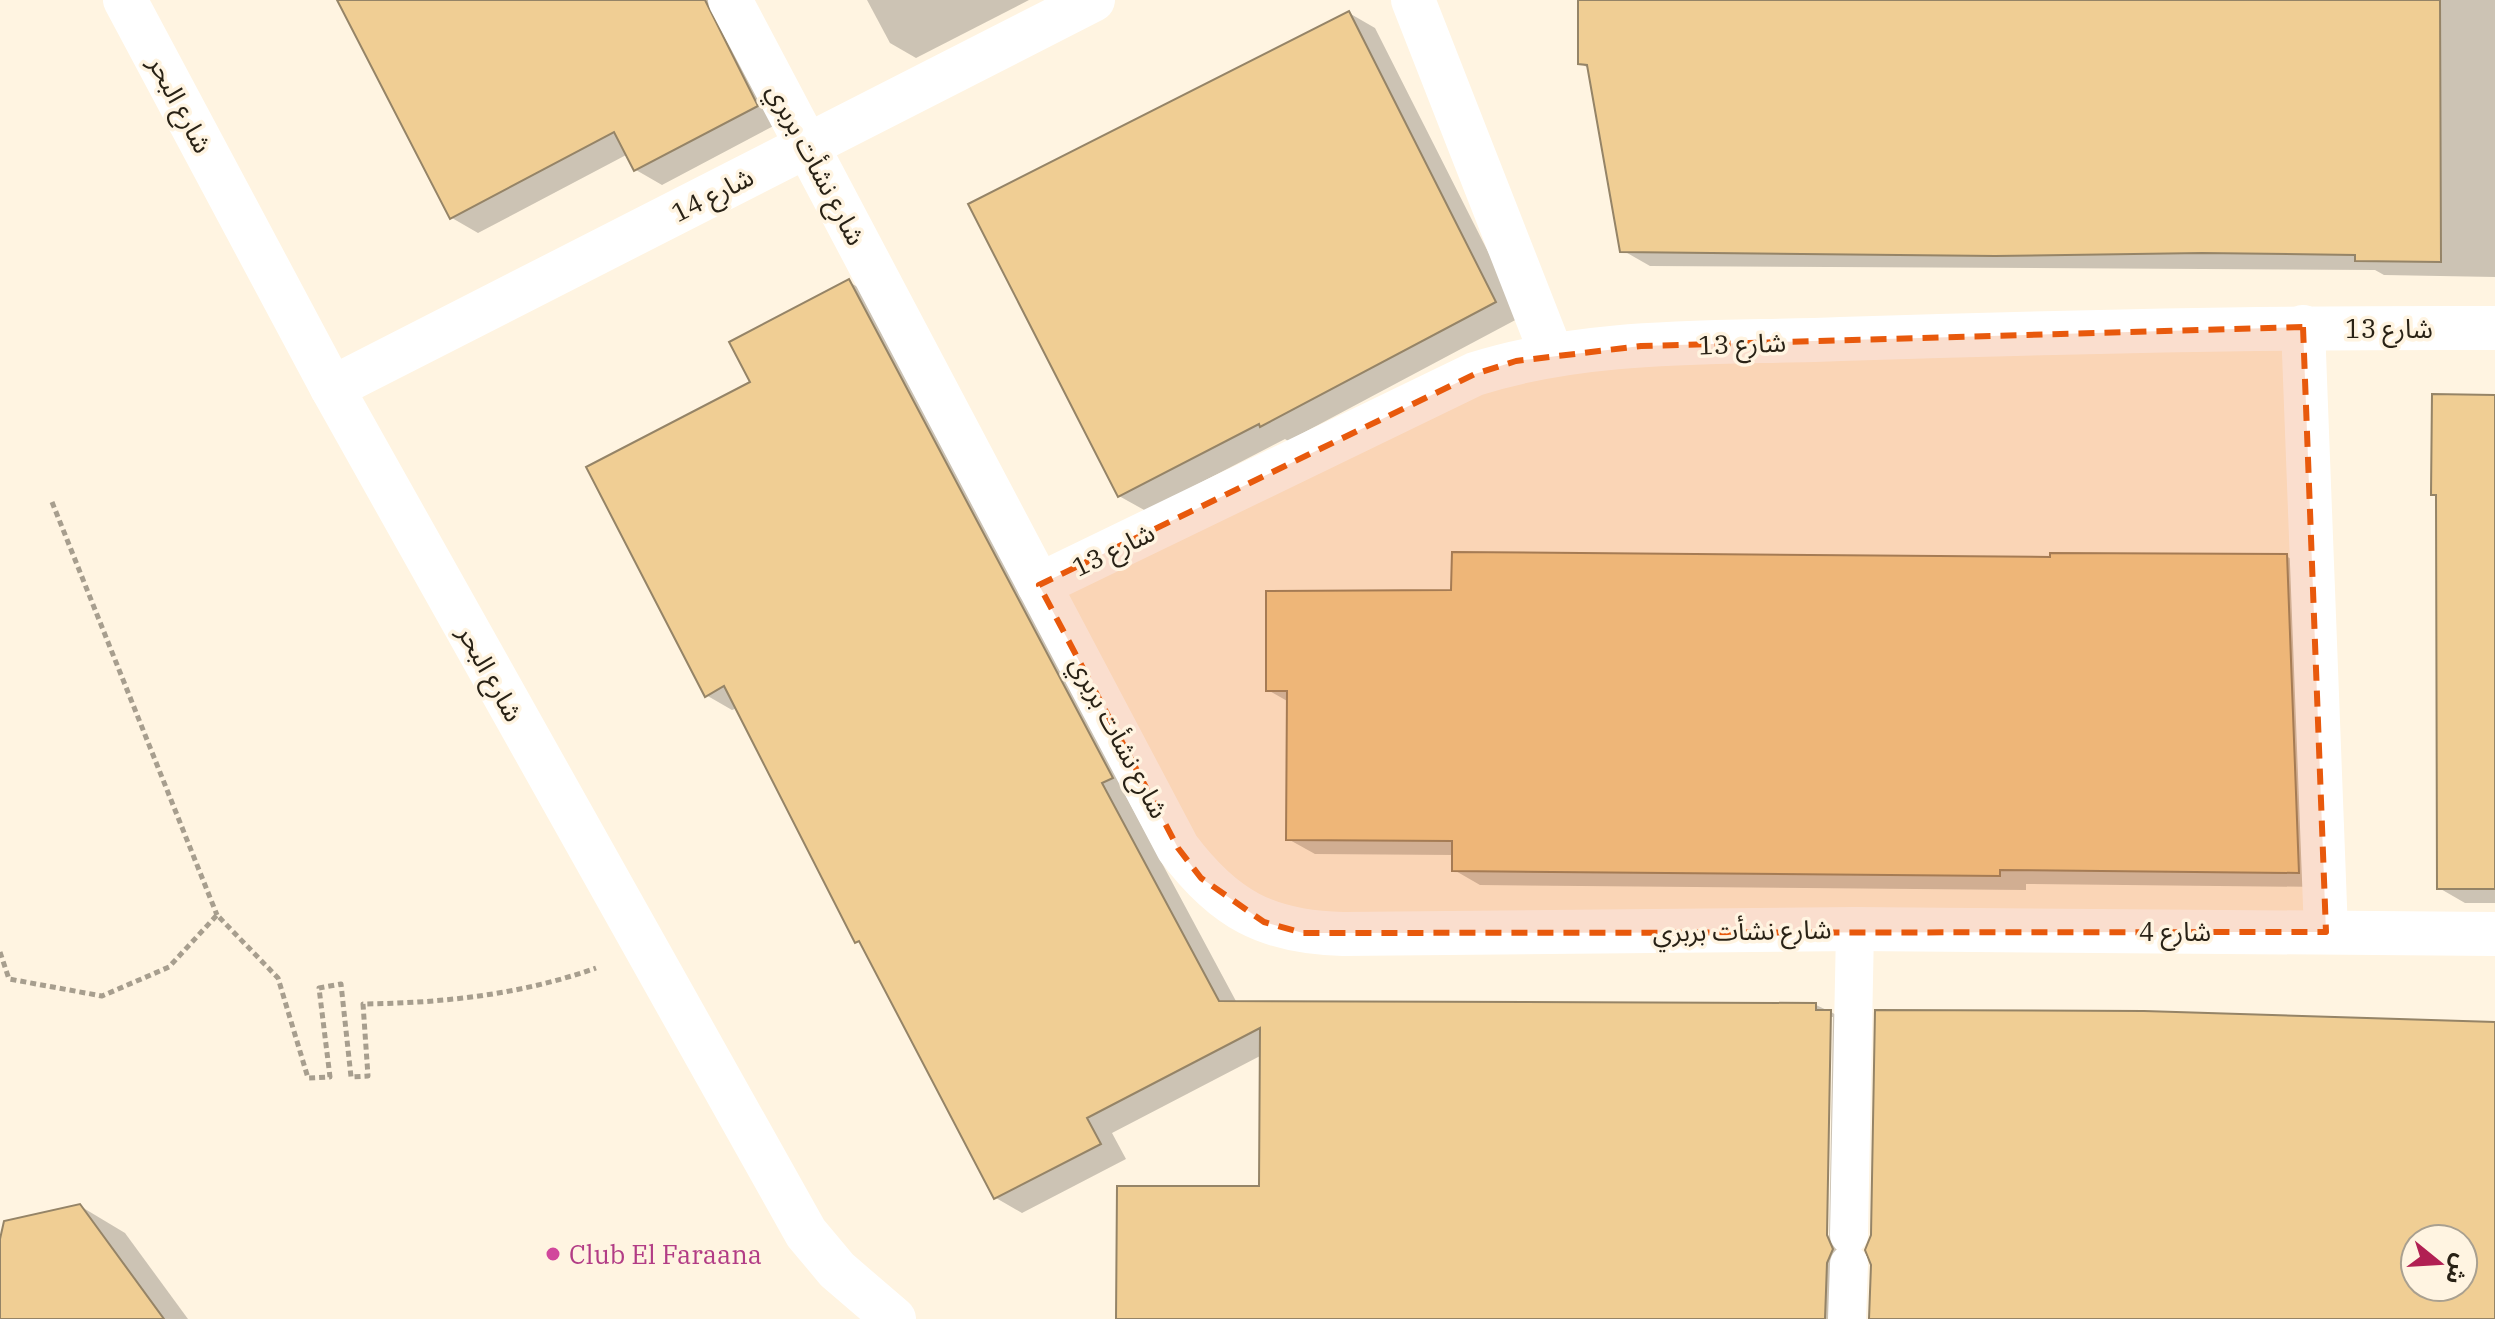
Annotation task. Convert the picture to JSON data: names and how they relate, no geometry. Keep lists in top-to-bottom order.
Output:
{
  "streets": {
    "street": [
      "شارع البحر",
      "شارع نشأت بربري",
      "شارع 14",
      "شارع 13",
      "شارع 4"
    ]
  },
  "crossings": [
    ["شارع البحر", "شارع 14"],
    ["شارع نشأت بربري", "شارع 14"],
    ["شارع نشأت بربري", "شارع 13"],
    ["شارع نشأت بربري", "شارع 4"]
  ],
  "places": ["Club El Faraana"],
  "north": "right"
}
